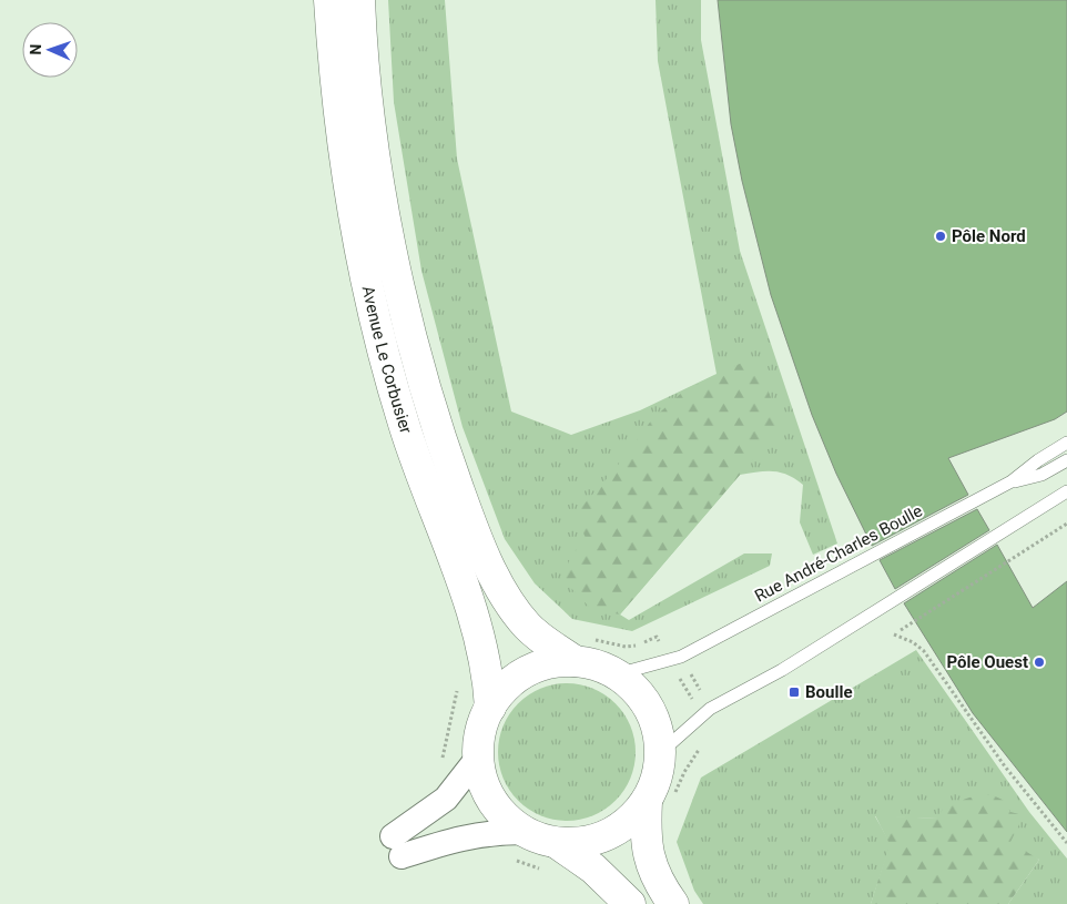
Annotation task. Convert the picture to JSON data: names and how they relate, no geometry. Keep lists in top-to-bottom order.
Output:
{
  "streets": {
    "street": ["Avenue Le Corbusier"],
    "lane": ["Rue André-Charles Boulle"]
  },
  "crossings": [
    ["Avenue Le Corbusier", "Rue André-Charles Boulle"]
  ],
  "places": {
    "other": ["Pôle Nord", "Pôle Ouest"],
    "transit": ["Boulle"]
  },
  "north": "left"
}
